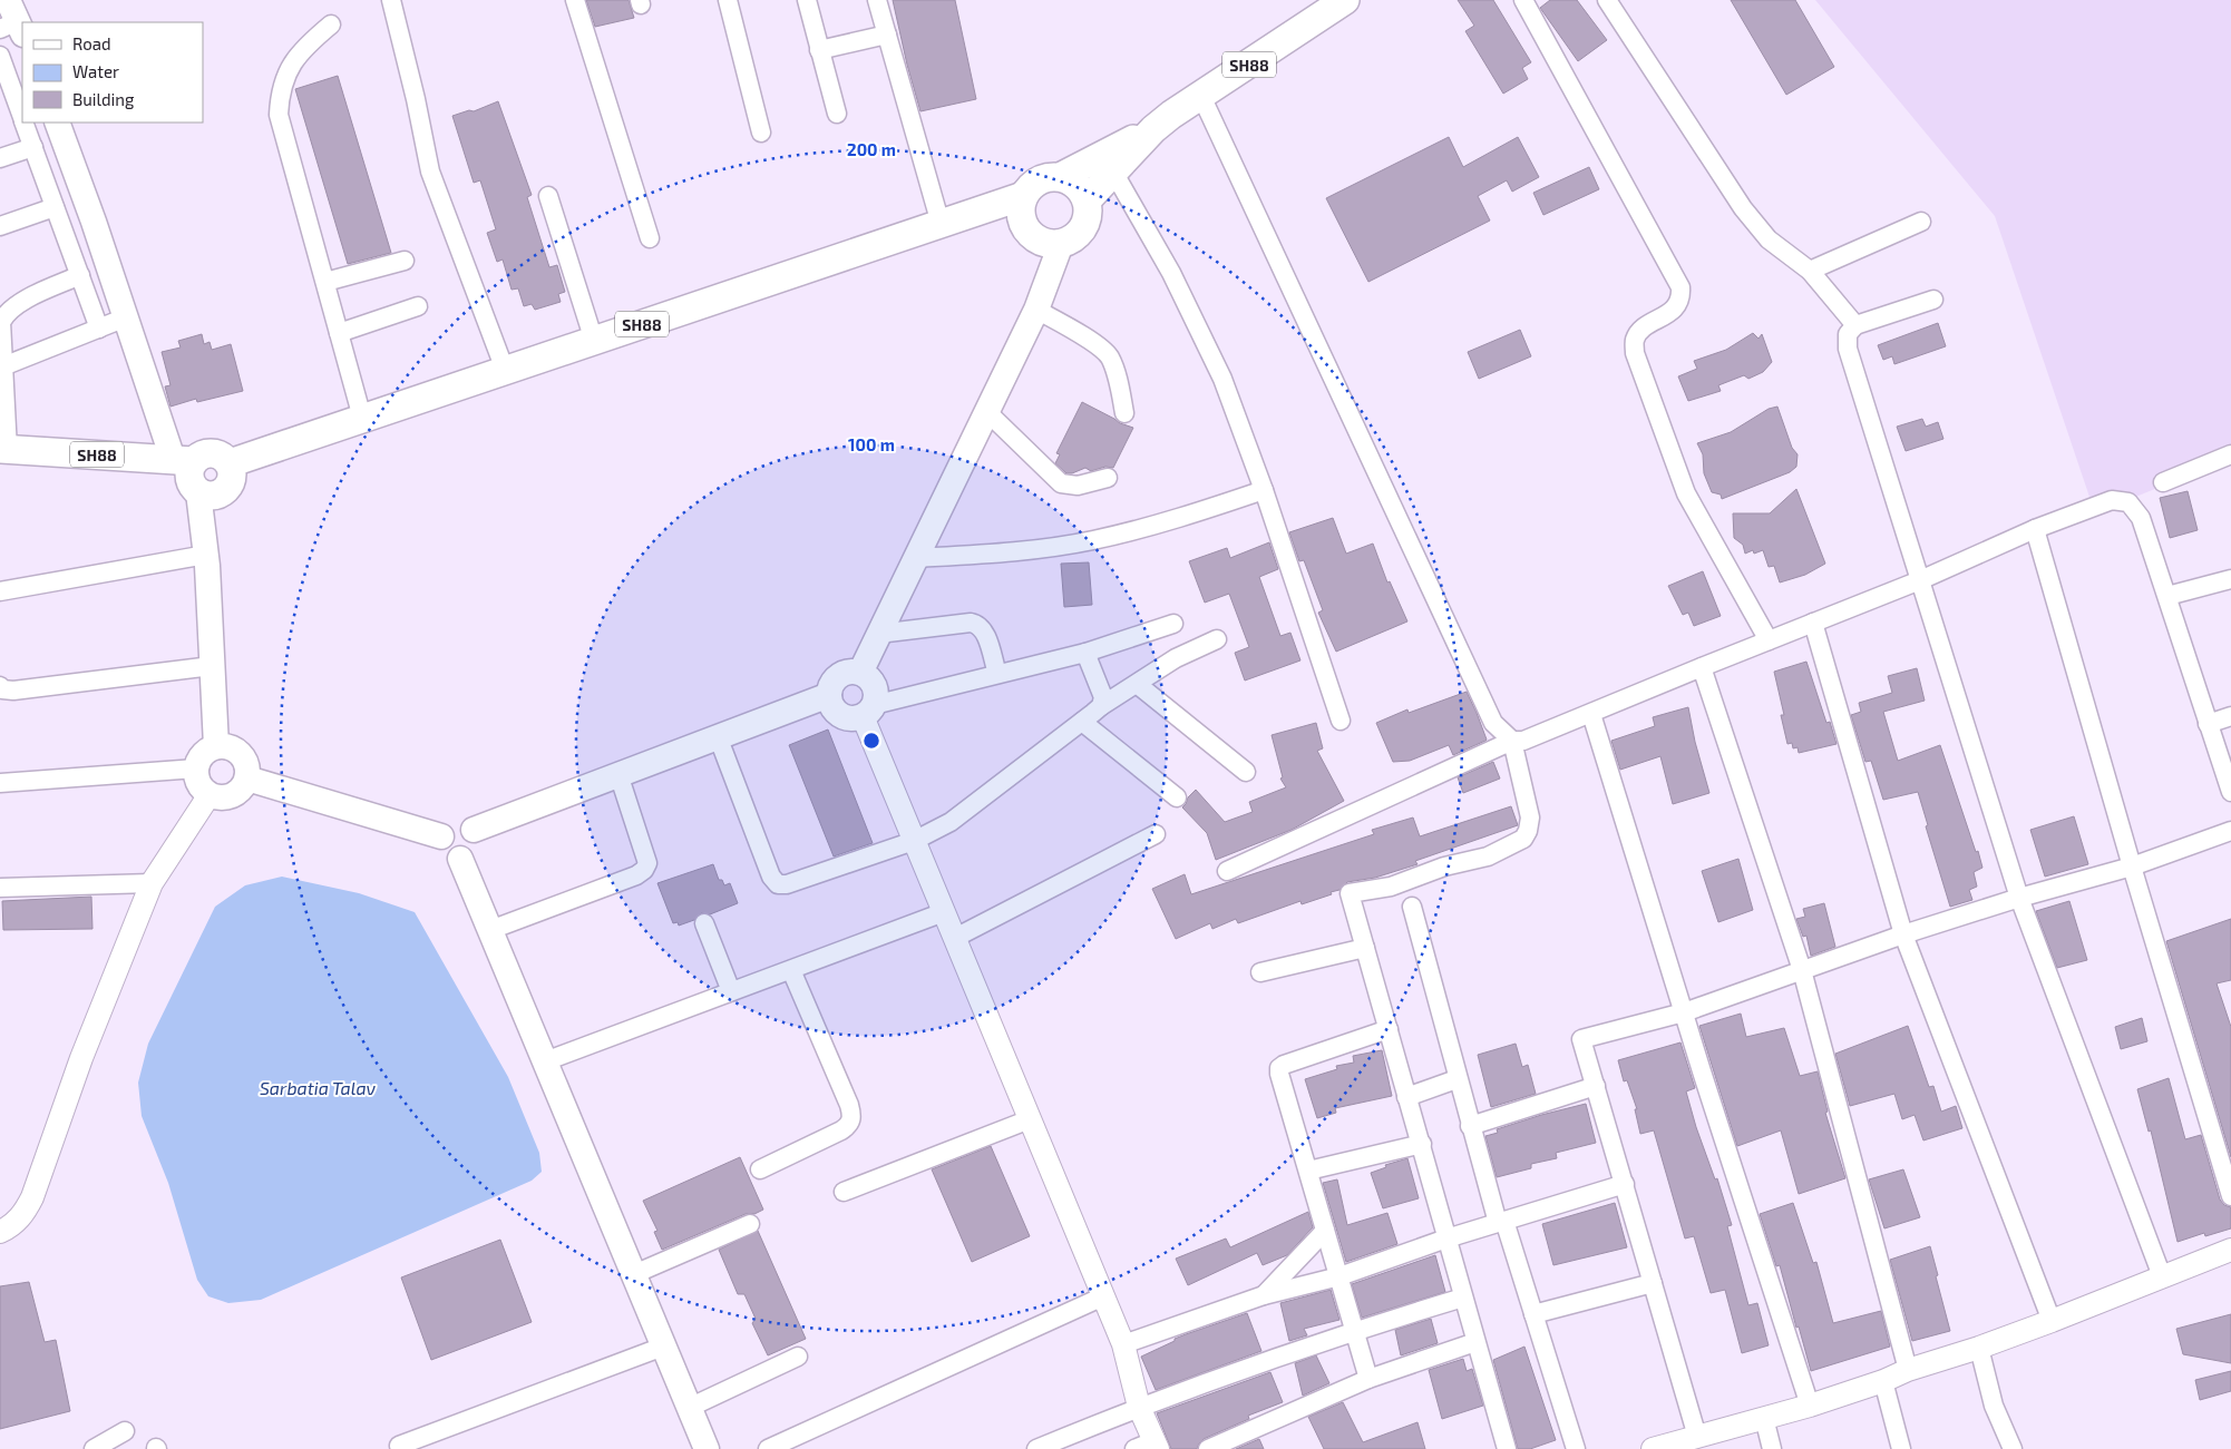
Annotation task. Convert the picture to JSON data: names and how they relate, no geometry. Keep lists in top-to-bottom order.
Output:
{
  "streets": {
    "main road": ["SH88"]
  },
  "water": ["Sarbatia Talav"],
  "legend": ["Road", "Water", "Building"],
  "rings": ["200 m", "100 m"]
}
